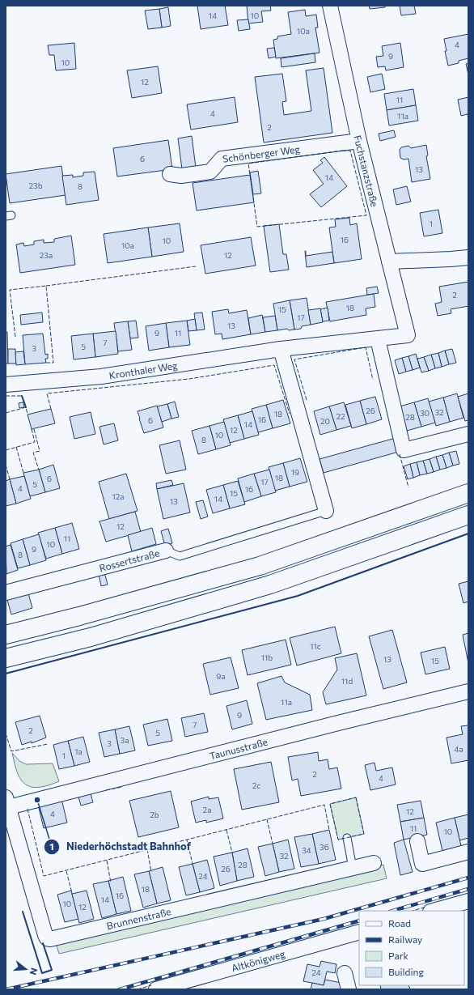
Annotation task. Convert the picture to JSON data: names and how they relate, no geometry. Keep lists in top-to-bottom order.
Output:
{
  "streets": {
    "street": [
      "Schönberger Weg",
      "Fuchstanzstraße",
      "Kronthaler Weg",
      "Rossertstraße",
      "Taunusstraße",
      "Brunnenstraße",
      "Altkönigweg"
    ]
  },
  "crossings": [
    ["Schönberger Weg", "Fuchstanzstraße"],
    ["Fuchstanzstraße", "Kronthaler Weg"],
    ["Taunusstraße", "Brunnenstraße"]
  ],
  "places": ["Niederhöchstadt Bahnhof"],
  "house_numbers": [
    "14",
    "10",
    "10a",
    "4",
    "9",
    "10",
    "12",
    "11",
    "4",
    "11a",
    "2",
    "6",
    "13",
    "14",
    "23b",
    "8",
    "1",
    "16",
    "10",
    "10a",
    "23a",
    "12",
    "2",
    "18",
    "15",
    "17",
    "13",
    "9",
    "11",
    "7",
    "5",
    "3",
    "26",
    "32",
    "30",
    "18",
    "22",
    "28",
    "16",
    "6",
    "20",
    "14",
    "12",
    "10",
    "8",
    "19",
    "18",
    "6",
    "17",
    "5",
    "4",
    "16",
    "15",
    "12a",
    "14",
    "13",
    "12",
    "11",
    "10",
    "9",
    "8",
    "11c",
    "11b",
    "13",
    "15",
    "9a",
    "11d",
    "11a",
    "9",
    "7",
    "2",
    "5",
    "3a",
    "3",
    "4a",
    "1a",
    "1",
    "2",
    "4",
    "2c",
    "2a",
    "12",
    "4",
    "2b",
    "11",
    "10",
    "36",
    "34",
    "32",
    "28",
    "26",
    "24",
    "18",
    "16",
    "14",
    "10",
    "12",
    "24"
  ],
  "legend": [
    "Road",
    "Railway",
    "Park",
    "Building"
  ],
  "north": "right"
}
